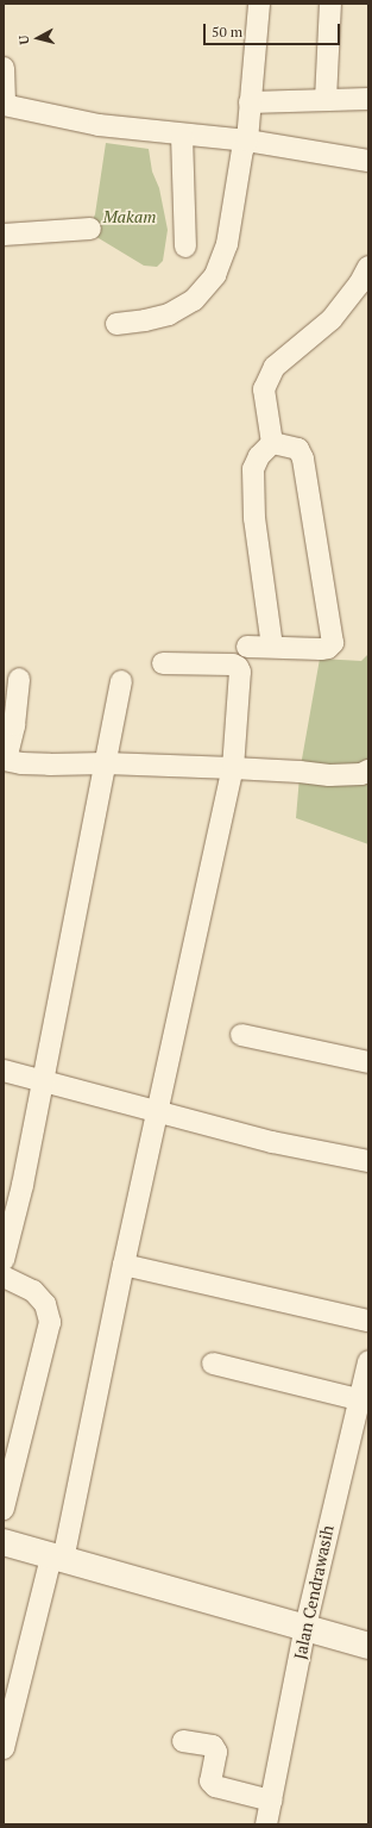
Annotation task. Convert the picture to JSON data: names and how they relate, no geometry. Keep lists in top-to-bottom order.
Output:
{
  "streets": {
    "street": ["Jalan Cendrawasih"]
  },
  "parks": ["Makam"],
  "scale_bar": "50 m",
  "north": "left"
}
